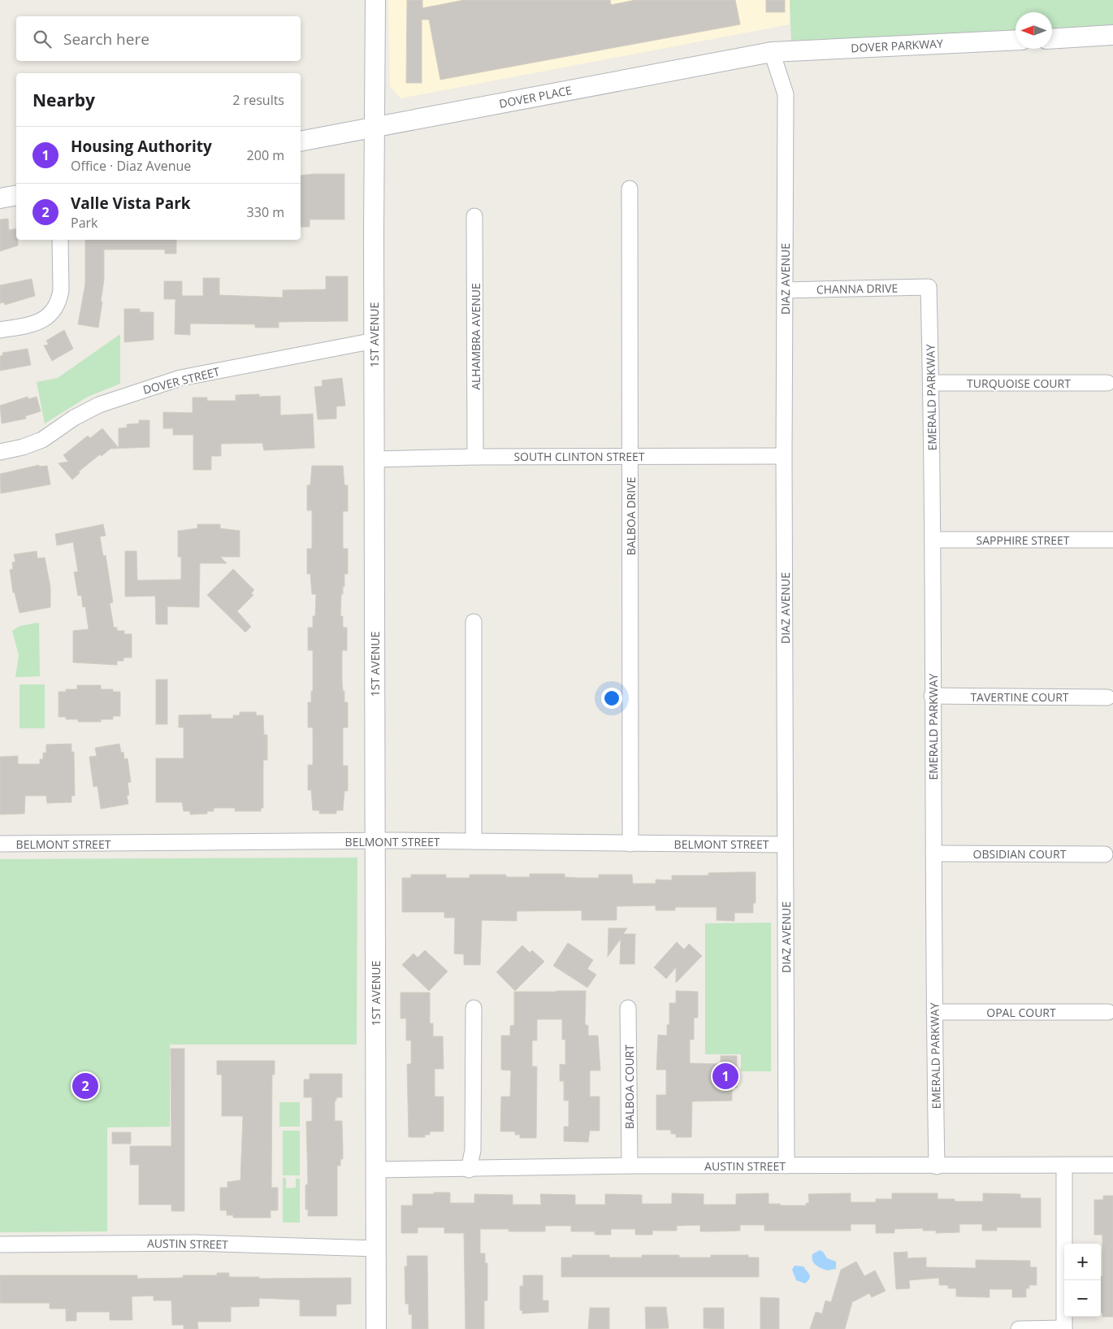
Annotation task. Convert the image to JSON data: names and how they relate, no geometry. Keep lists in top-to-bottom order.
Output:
{
  "streets": {
    "street": [
      "DOVER PARKWAY",
      "DOVER PLACE",
      "DIAZ AVENUE",
      "CHANNA DRIVE",
      "1ST AVENUE",
      "ALHAMBRA AVENUE",
      "DOVER STREET",
      "TURQUOISE COURT",
      "EMERALD PARKWAY",
      "SOUTH CLINTON STREET",
      "BALBOA DRIVE",
      "SAPPHIRE STREET",
      "TAVERTINE COURT",
      "BELMONT STREET",
      "OBSIDIAN COURT",
      "OPAL COURT",
      "BALBOA COURT",
      "AUSTIN STREET"
    ]
  },
  "crossings": [
    ["DOVER PARKWAY", "DOVER PLACE"],
    ["DOVER PARKWAY", "DIAZ AVENUE"],
    ["DOVER PLACE", "DIAZ AVENUE"],
    ["DOVER PLACE", "1ST AVENUE"],
    ["DIAZ AVENUE", "CHANNA DRIVE"],
    ["DIAZ AVENUE", "SOUTH CLINTON STREET"],
    ["DIAZ AVENUE", "BELMONT STREET"],
    ["DIAZ AVENUE", "AUSTIN STREET"],
    ["CHANNA DRIVE", "EMERALD PARKWAY"],
    ["1ST AVENUE", "DOVER STREET"],
    ["1ST AVENUE", "SOUTH CLINTON STREET"],
    ["1ST AVENUE", "BELMONT STREET"],
    ["1ST AVENUE", "AUSTIN STREET"],
    ["ALHAMBRA AVENUE", "SOUTH CLINTON STREET"],
    ["TURQUOISE COURT", "EMERALD PARKWAY"],
    ["EMERALD PARKWAY", "SAPPHIRE STREET"],
    ["EMERALD PARKWAY", "TAVERTINE COURT"],
    ["EMERALD PARKWAY", "OBSIDIAN COURT"],
    ["EMERALD PARKWAY", "OPAL COURT"],
    ["EMERALD PARKWAY", "AUSTIN STREET"],
    ["SOUTH CLINTON STREET", "BALBOA DRIVE"],
    ["BALBOA DRIVE", "BELMONT STREET"],
    ["BALBOA COURT", "AUSTIN STREET"]
  ],
  "north": "left",
  "page": {
    "search": "Search here",
    "heading": ["Nearby", "2 results"],
    "list": [
      {
        "mark": "1",
        "name": "Housing Authority",
        "note": "Office · Diaz Avenue",
        "value": "200 m"
      },
      {
        "mark": "2",
        "name": "Valle Vista Park",
        "note": "Park",
        "value": "330 m"
      }
    ],
    "pins": ["1", "2"],
    "map_buttons": ["+", "−"]
  }
}
